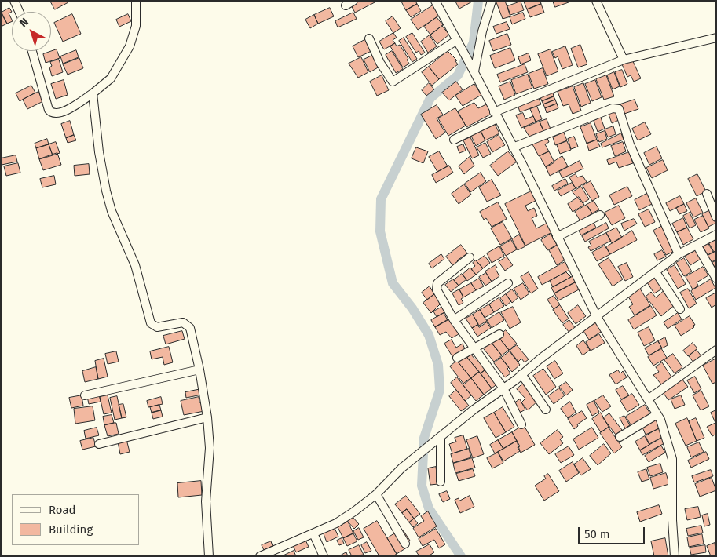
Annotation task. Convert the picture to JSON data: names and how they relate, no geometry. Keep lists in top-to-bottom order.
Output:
{
  "legend": ["Road", "Building"],
  "scale_bar": "50 m",
  "north": "top left"
}
